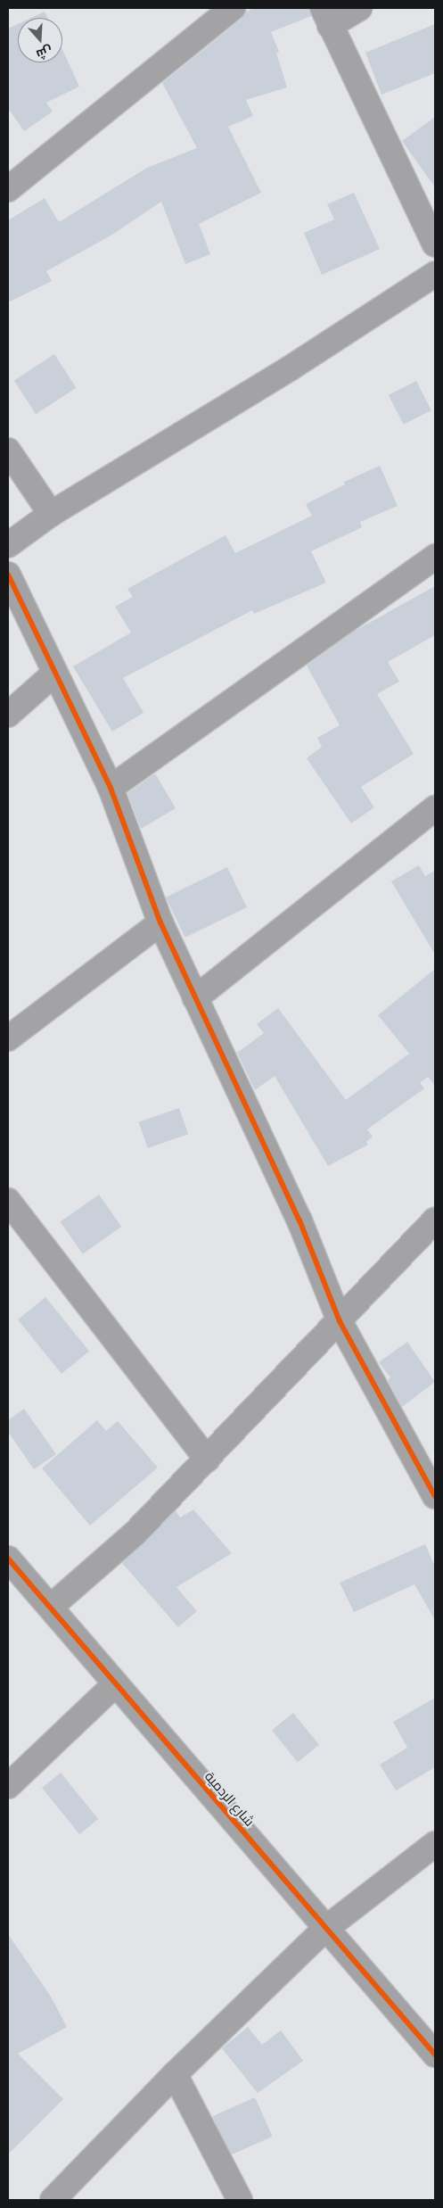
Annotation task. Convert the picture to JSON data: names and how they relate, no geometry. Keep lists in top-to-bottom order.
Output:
{
  "streets": {
    "street": ["شارع الردمية"]
  },
  "north": "bottom"
}
